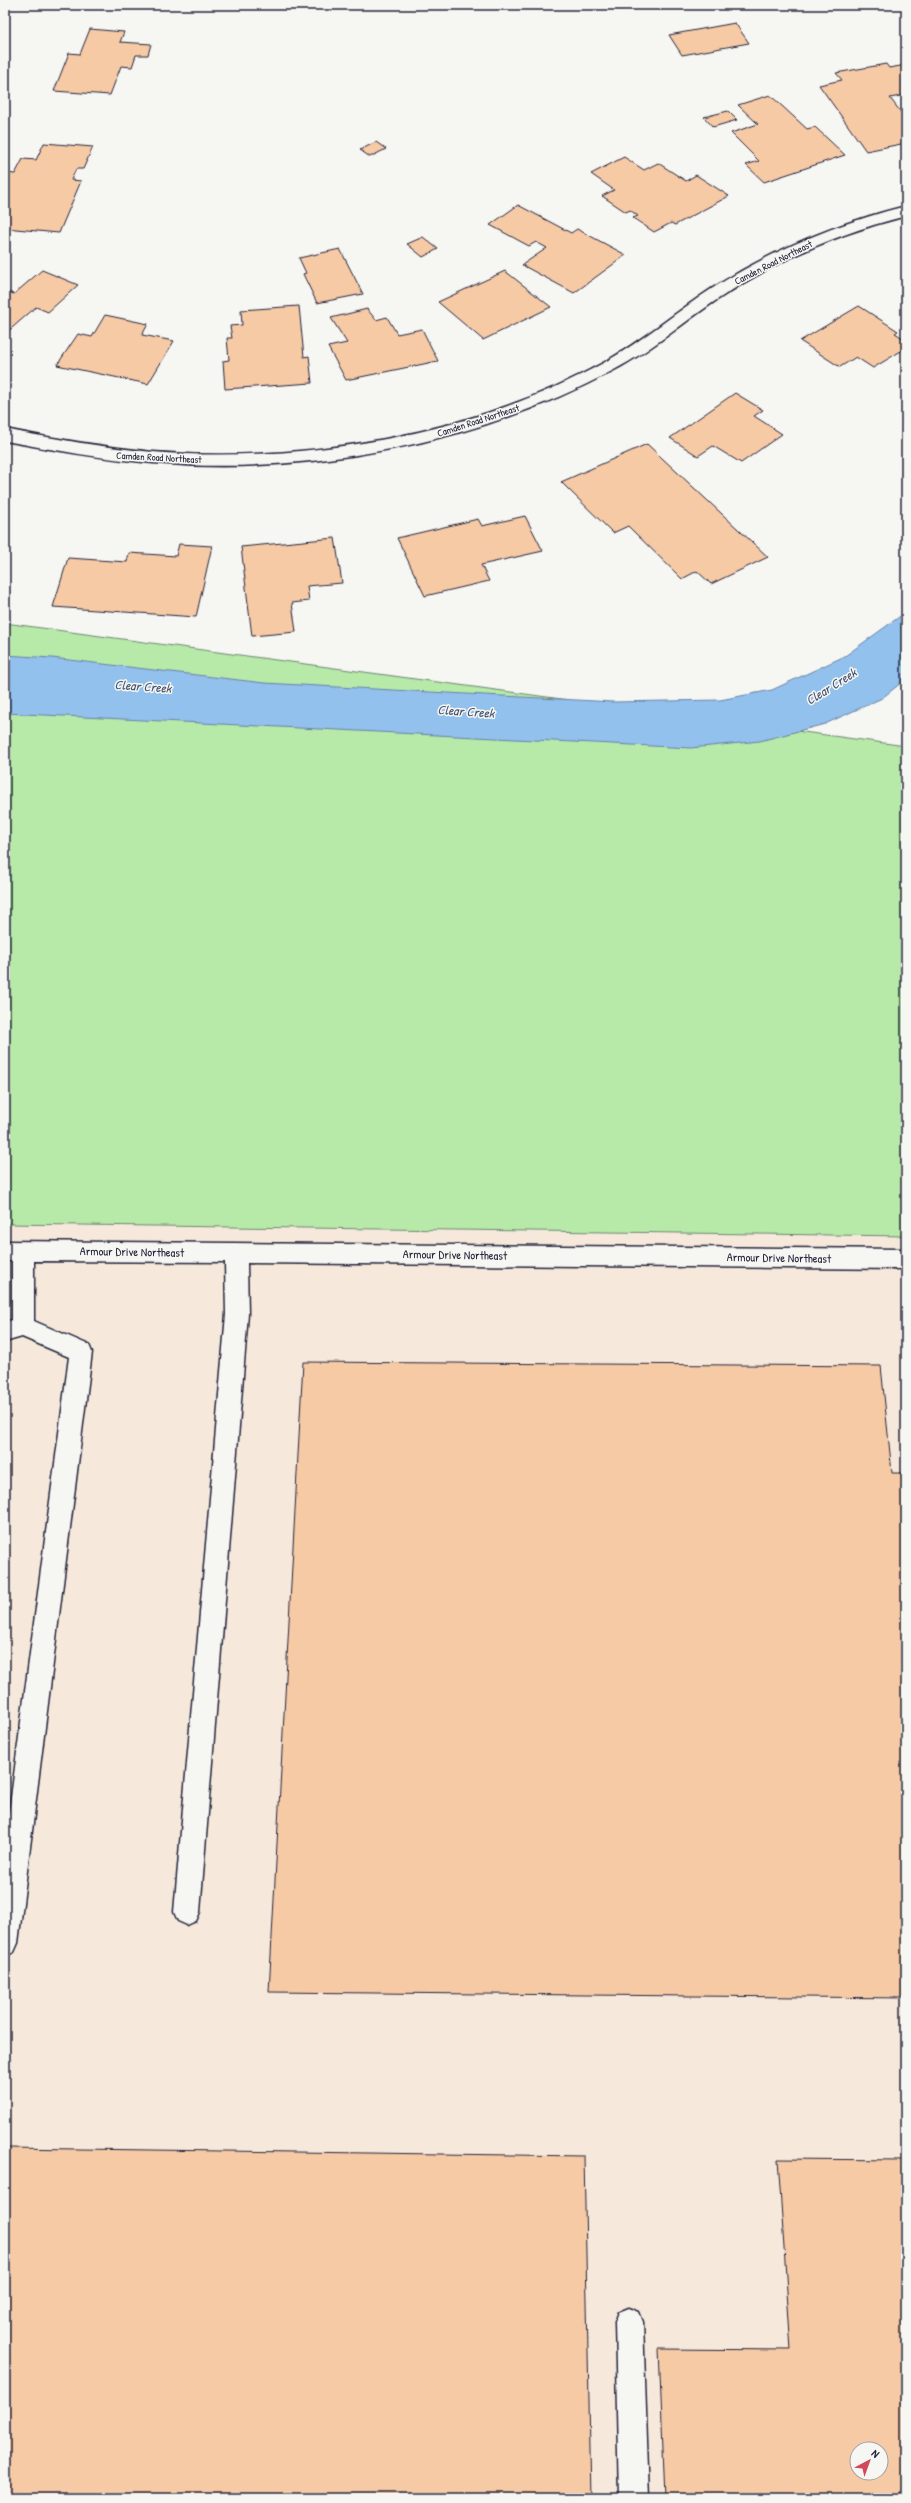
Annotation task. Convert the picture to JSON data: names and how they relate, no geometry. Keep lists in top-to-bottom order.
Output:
{
  "streets": {
    "street": ["Camden Road Northeast", "Armour Drive Northeast"]
  },
  "water": ["Clear Creek"],
  "north": "top right"
}
